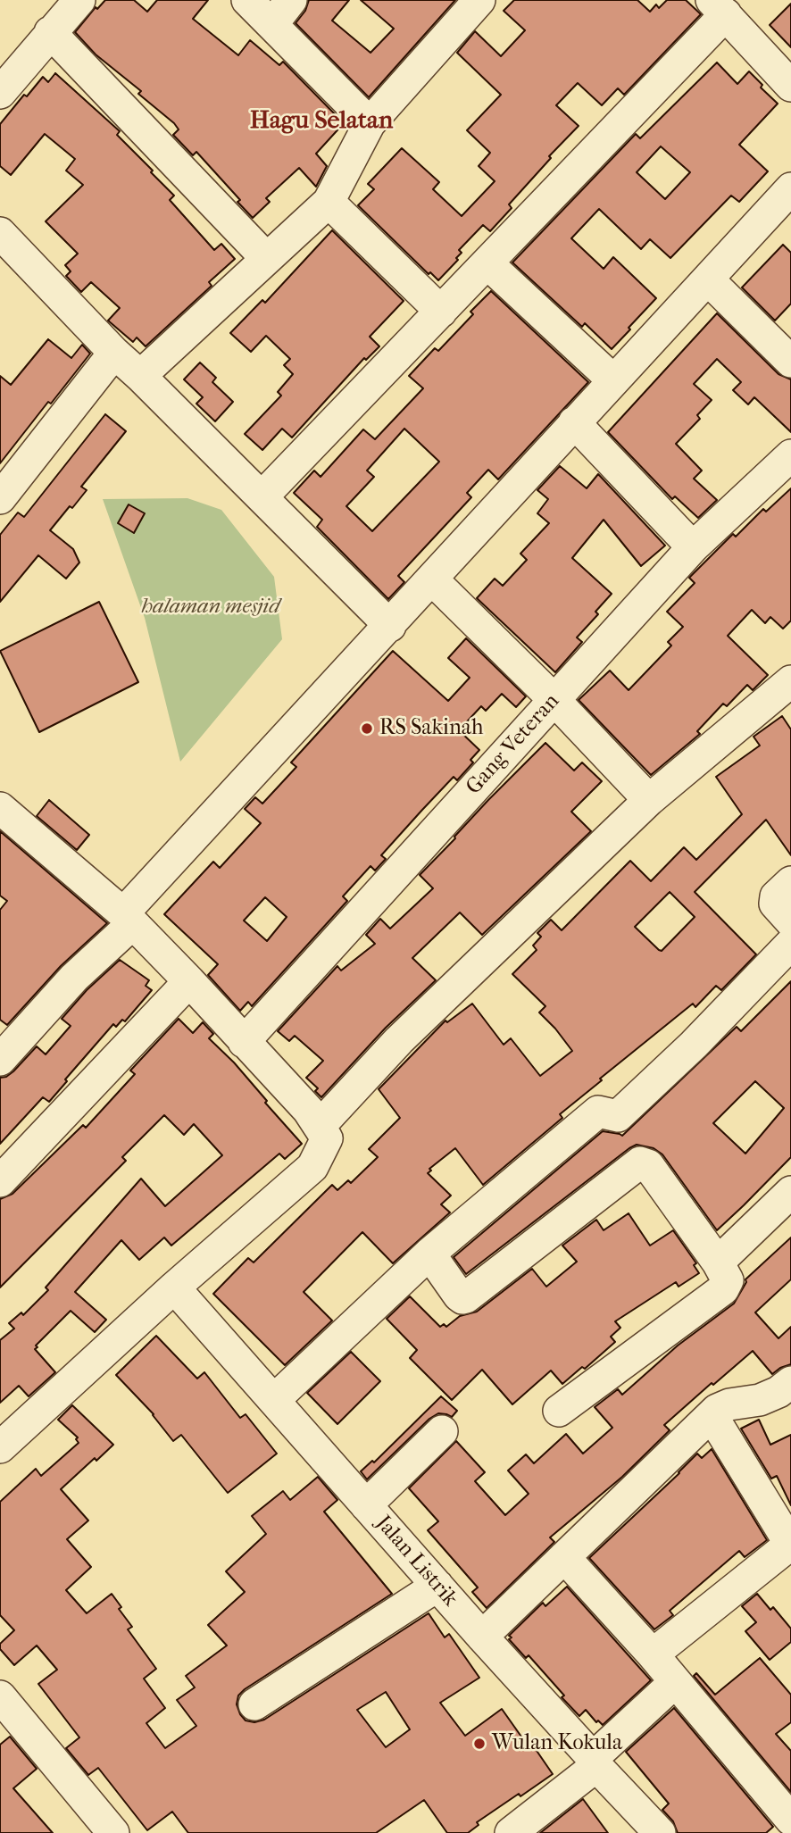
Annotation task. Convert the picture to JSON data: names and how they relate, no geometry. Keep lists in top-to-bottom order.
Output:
{
  "streets": {
    "street": ["Gang Veteran", "Jalan Listrik"]
  },
  "districts": ["Hagu Selatan"],
  "parks": ["halaman mesjid"],
  "places": ["RS Sakinah", "Wulan Kokula"]
}
